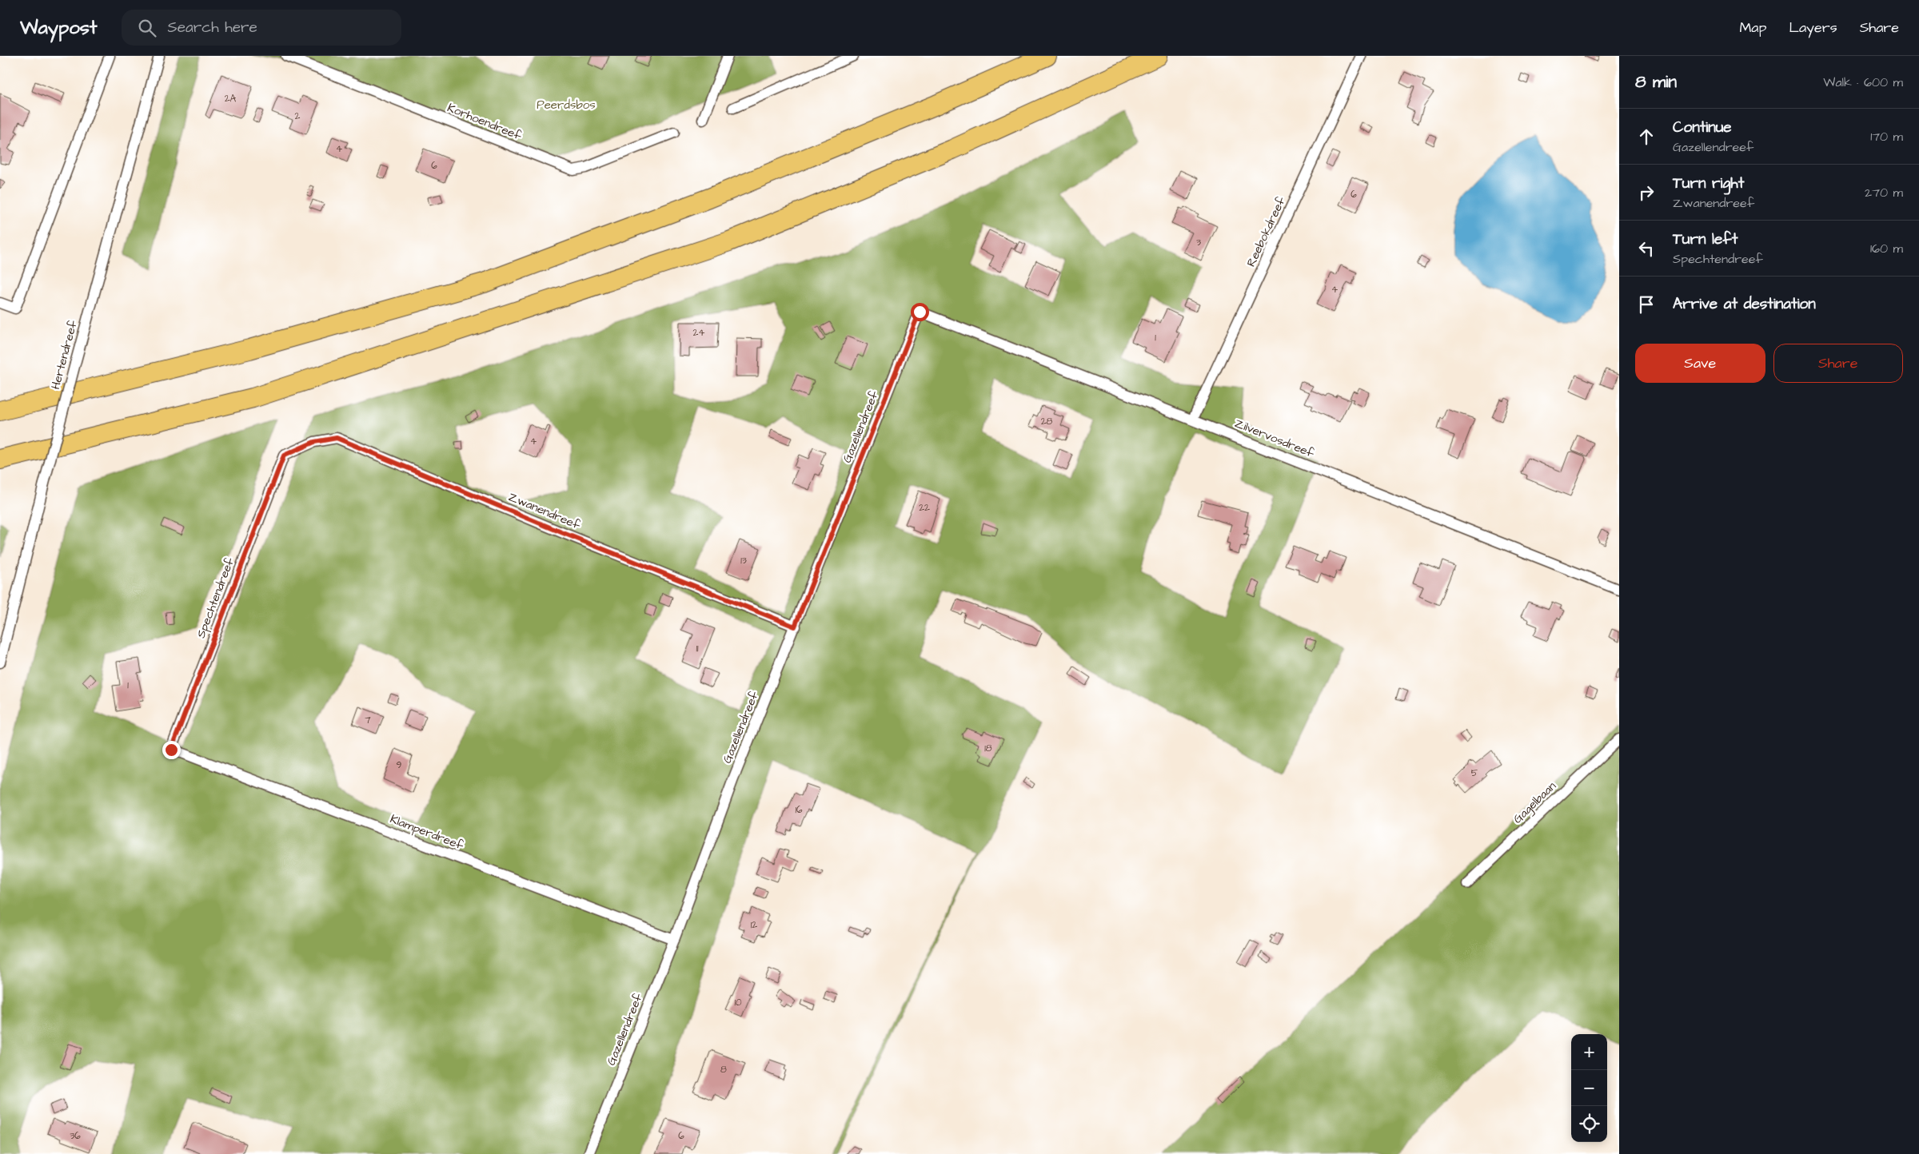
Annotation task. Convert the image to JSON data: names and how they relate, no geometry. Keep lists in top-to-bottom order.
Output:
{
  "streets": {
    "street": [
      "Korhoendreef",
      "Reebokdreef",
      "Hertendreef",
      "Gazellendreef",
      "Zilvervosdreef",
      "Zwanendreef",
      "Spechtendreef",
      "Gagelbaan",
      "Klamperdreef"
    ]
  },
  "crossings": [
    ["Reebokdreef", "Zilvervosdreef"],
    ["Gazellendreef", "Zilvervosdreef"],
    ["Gazellendreef", "Zwanendreef"],
    ["Gazellendreef", "Klamperdreef"],
    ["Zwanendreef", "Spechtendreef"],
    ["Spechtendreef", "Klamperdreef"]
  ],
  "parks": ["Peerdsbos"],
  "house_numbers": [
    "2A",
    "2",
    "4",
    "6",
    "6",
    "3",
    "4",
    "24",
    "1",
    "28",
    "4",
    "22",
    "13",
    "11",
    "1",
    "7",
    "18",
    "9",
    "5",
    "16",
    "12",
    "10",
    "8",
    "36",
    "6"
  ],
  "page": {
    "header": "Waypost",
    "search": "Search here",
    "nav": ["Map", "Layers", "Share"],
    "heading": ["8 min", "Walk · 600 m"],
    "list": [
      ["Continue", "Gazellendreef", "170 m"],
      ["Turn right", "Zwanendreef", "270 m"],
      ["Turn left", "Spechtendreef", "160 m"],
      "Arrive at destination"
    ],
    "buttons": ["Save", "Share"],
    "map_buttons": ["+", "−"]
  }
}
